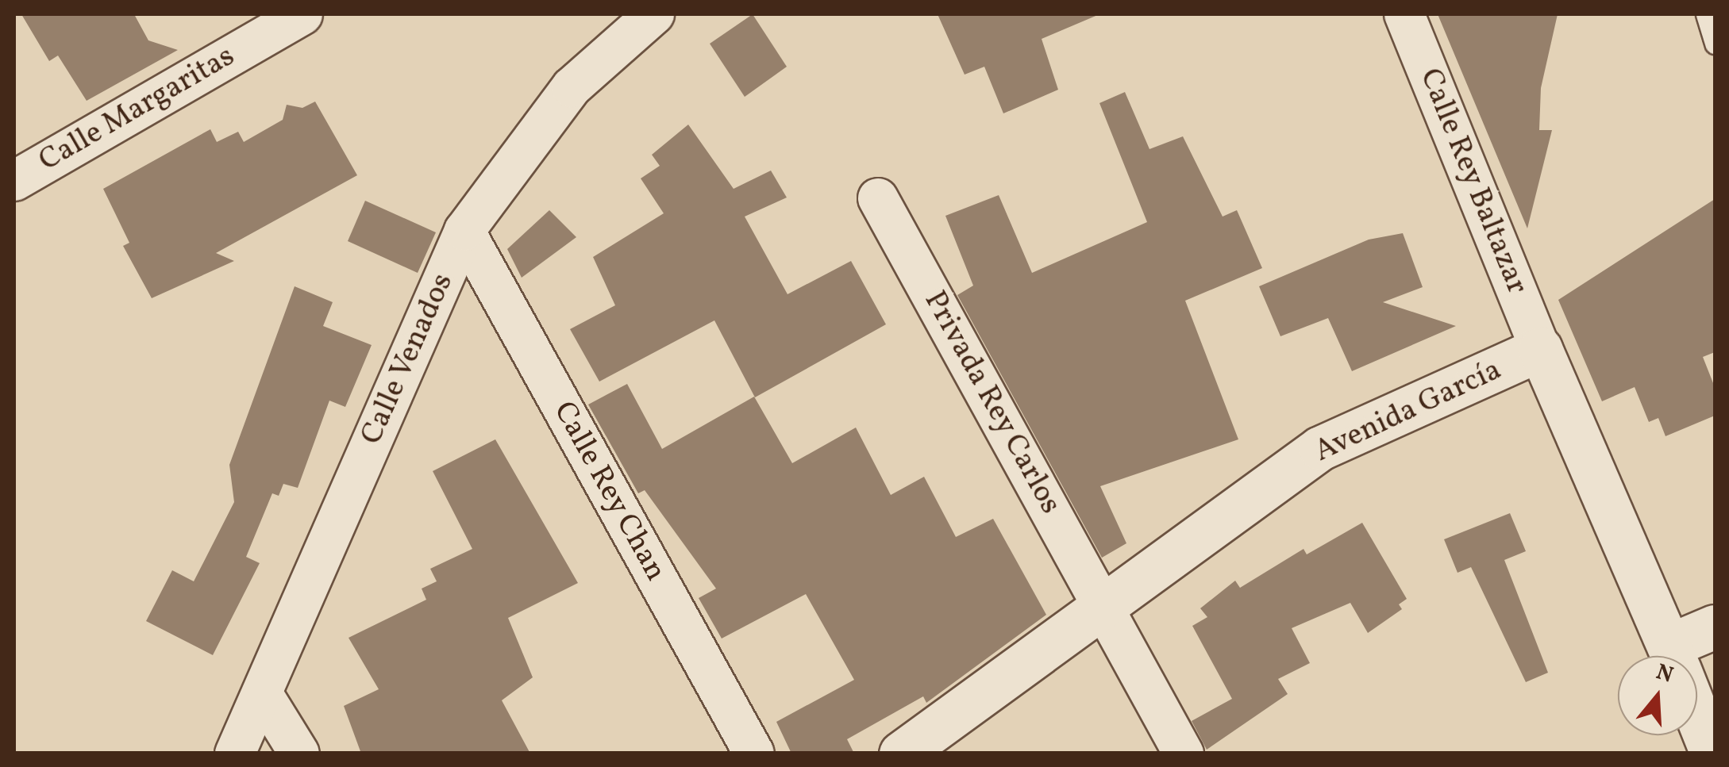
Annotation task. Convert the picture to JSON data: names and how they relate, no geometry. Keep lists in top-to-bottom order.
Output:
{
  "streets": {
    "main road": ["Avenida García"],
    "street": [
      "Calle Margaritas",
      "Calle Rey Baltazar",
      "Calle Venados",
      "Privada Rey Carlos",
      "Calle Rey Chan"
    ]
  },
  "crossings": [
    ["Calle Rey Baltazar", "Avenida García"],
    ["Calle Venados", "Calle Rey Chan"],
    ["Privada Rey Carlos", "Avenida García"]
  ],
  "north": "top"
}
